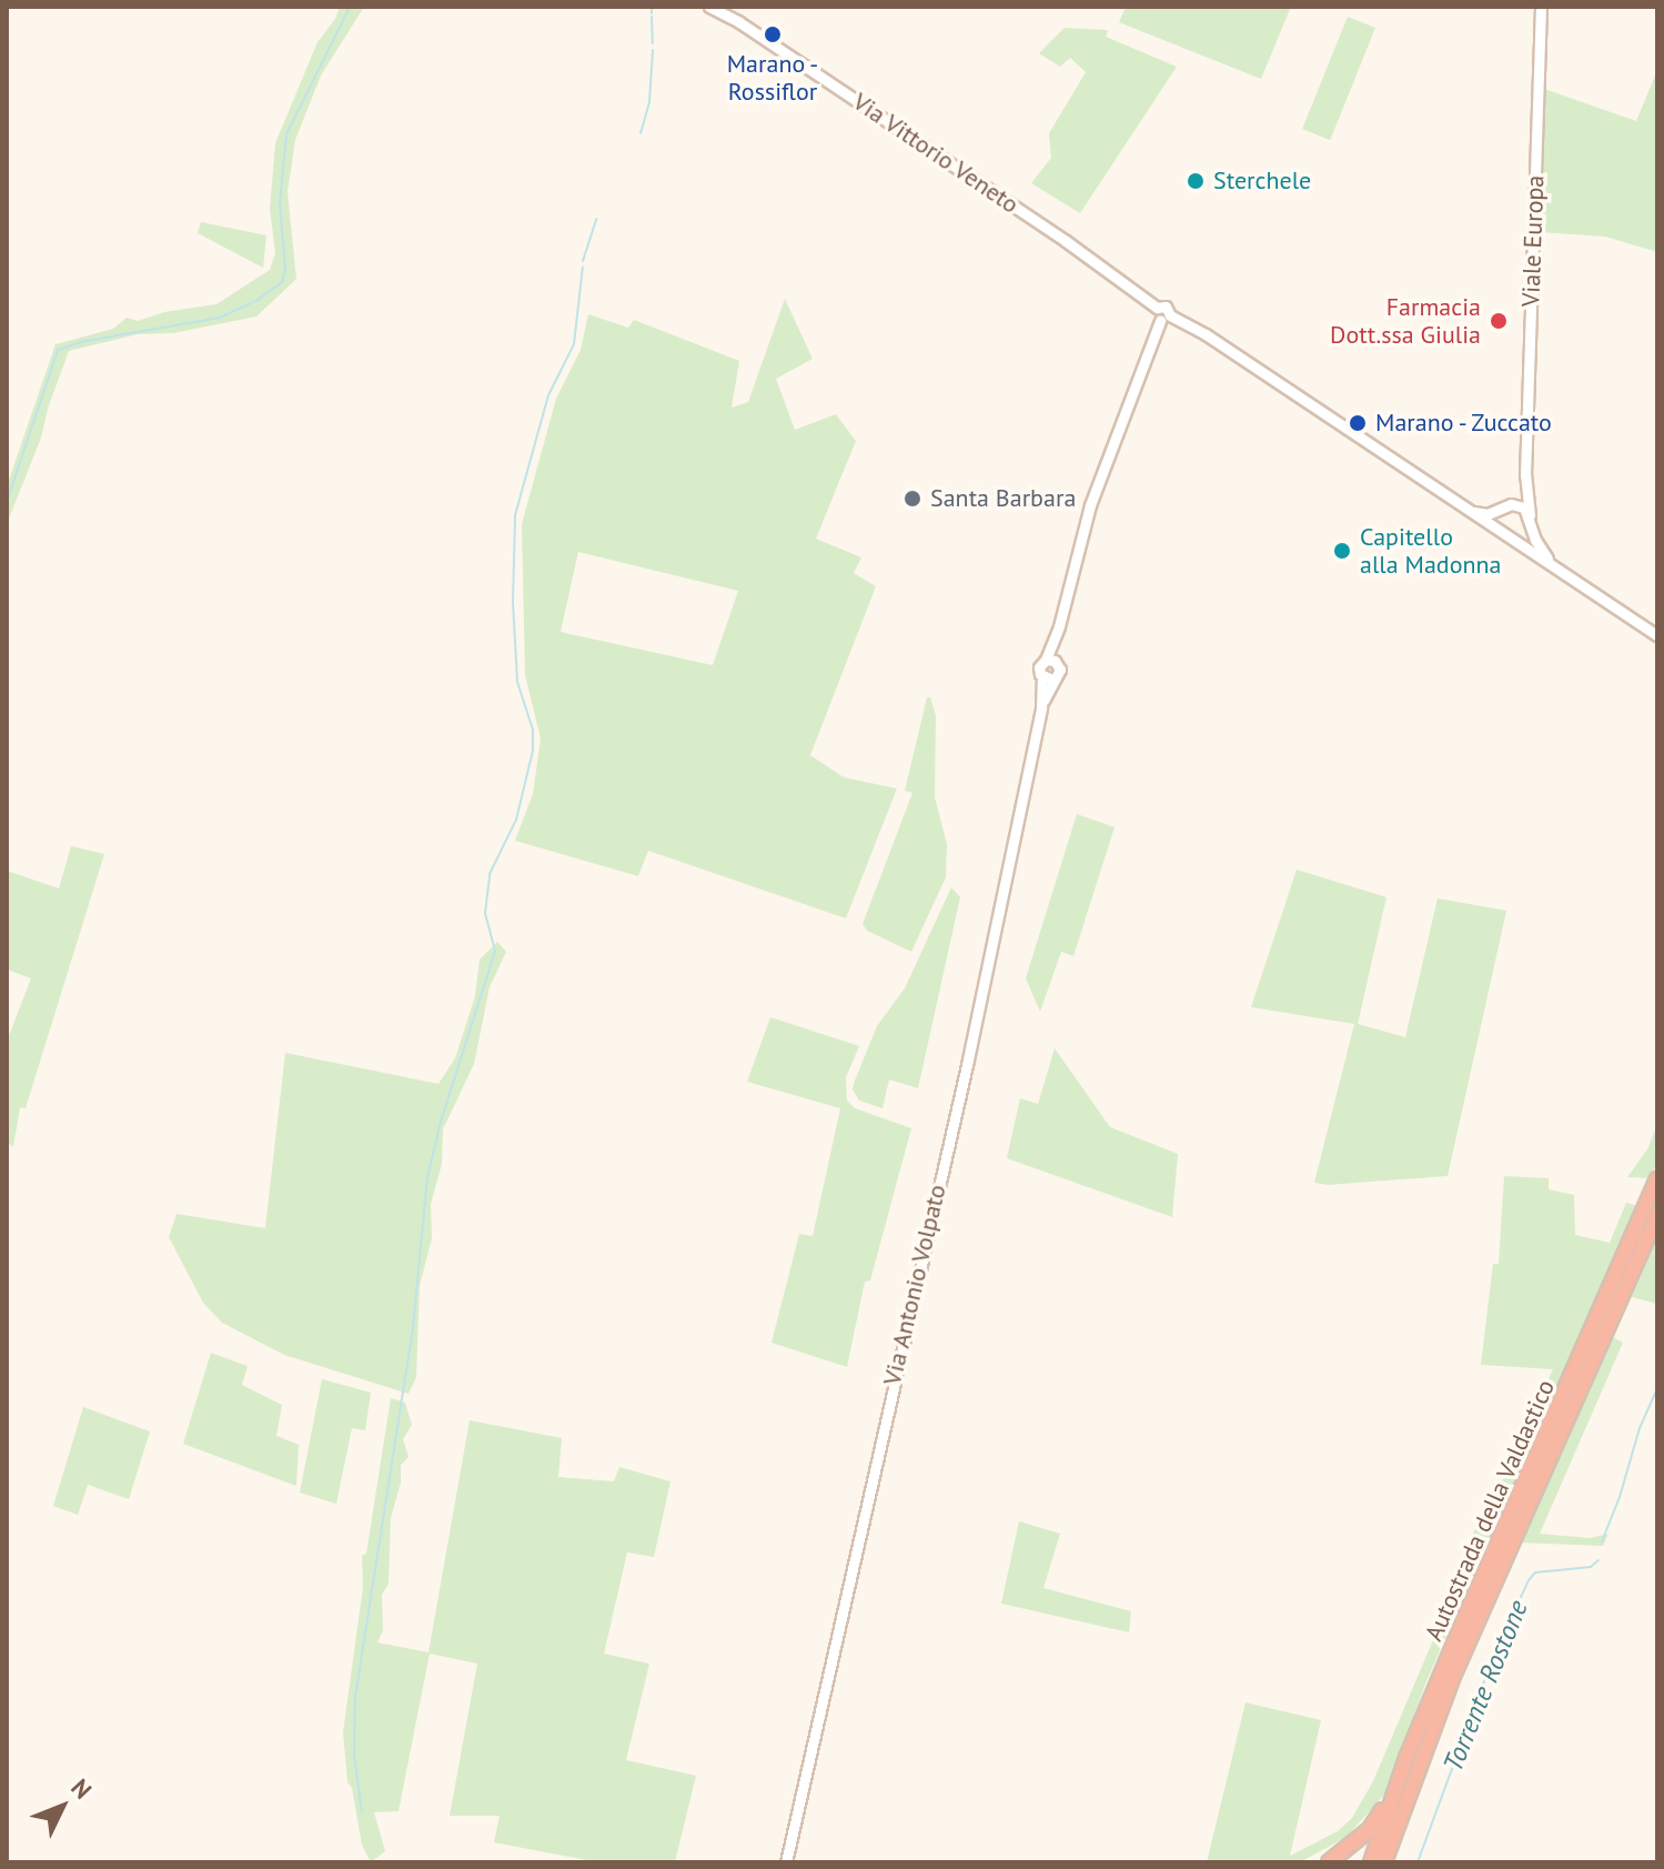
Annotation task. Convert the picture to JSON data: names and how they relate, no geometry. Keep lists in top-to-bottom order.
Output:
{
  "streets": {
    "highway": ["Autostrada della Valdastico"],
    "street": ["Via Vittorio Veneto", "Viale Europa", "Via Antonio Volpato"]
  },
  "water": ["Torrente Rostone"],
  "places": [
    "Marano - Rossiflor",
    "Sterchele",
    "Farmacia Dott.ssa Giulia",
    "Marano - Zuccato",
    "Santa Barbara",
    "Capitello alla Madonna"
  ],
  "north": "top right"
}
